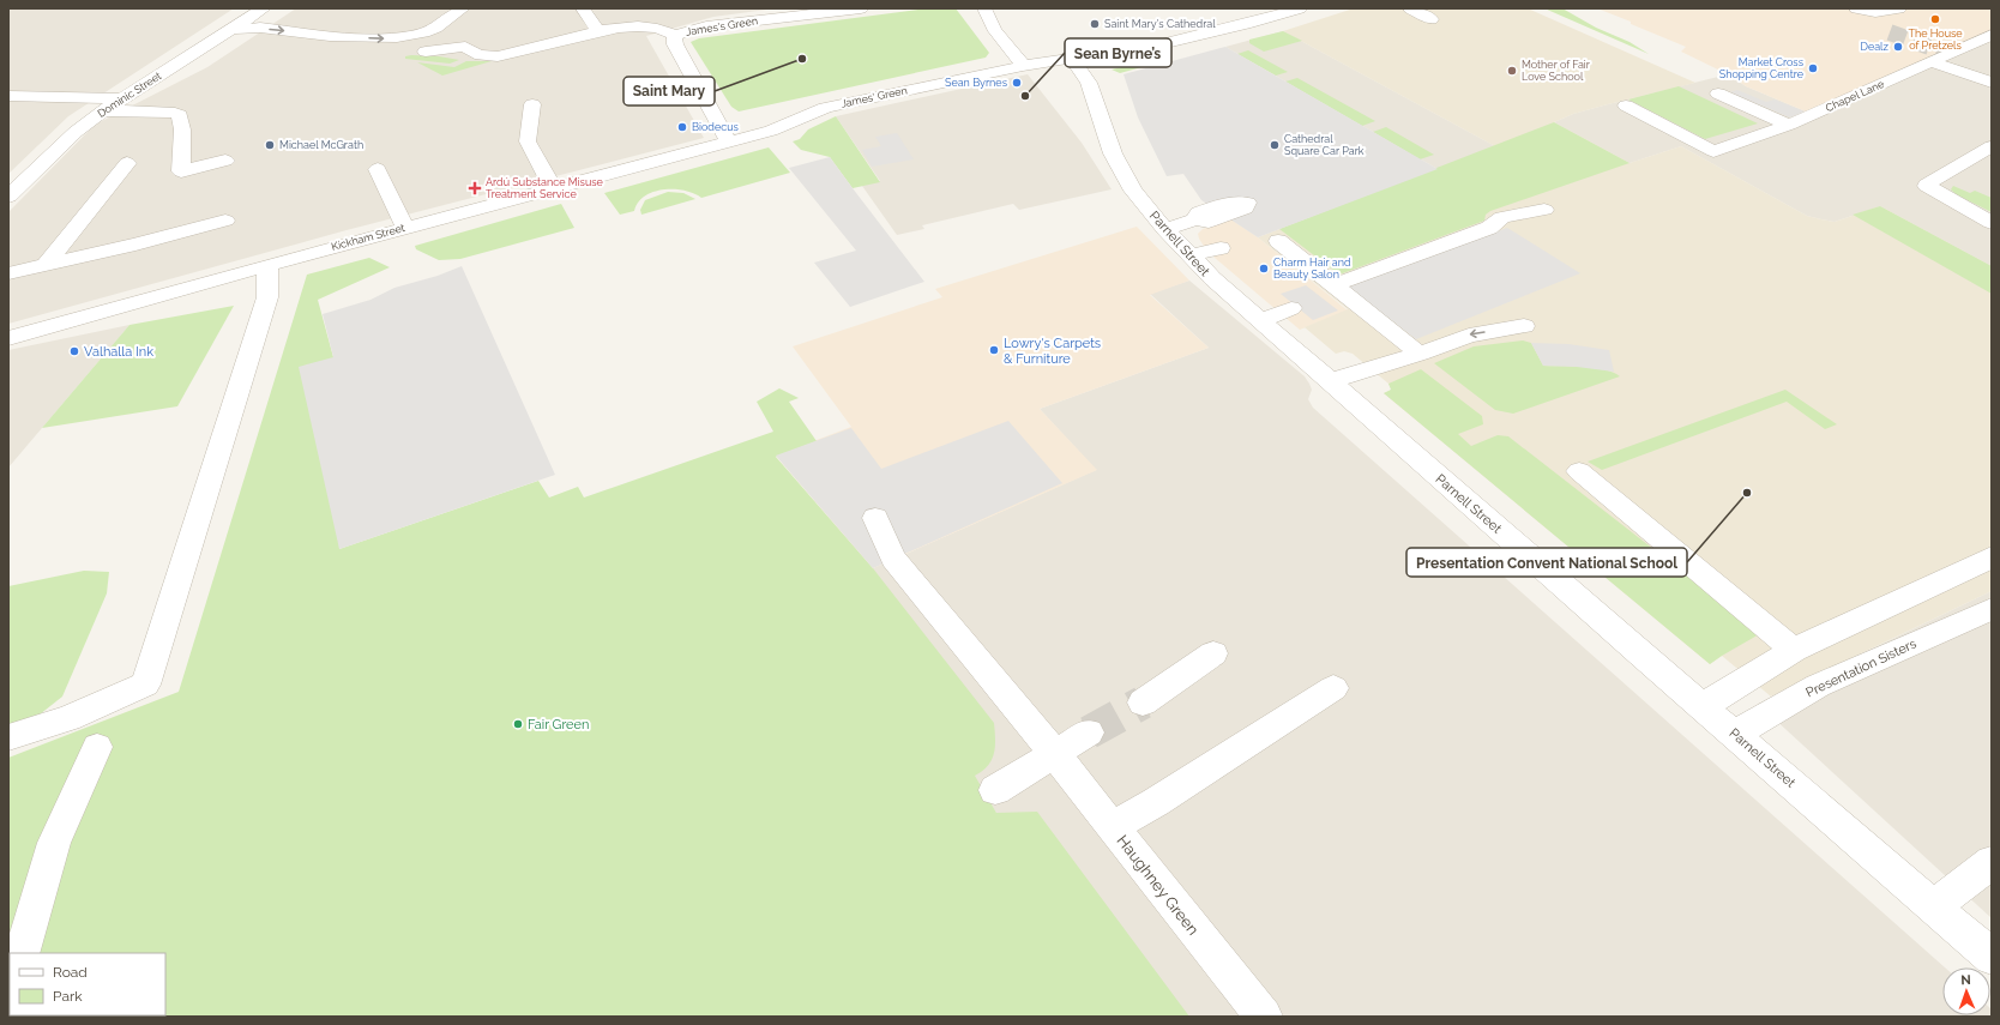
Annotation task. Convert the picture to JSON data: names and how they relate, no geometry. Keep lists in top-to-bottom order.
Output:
{
  "streets": {
    "street": [
      "James's Green",
      "Dominic Street",
      "Chapel Lane",
      "James' Green",
      "Kickham Street",
      "Parnell Street",
      "Presentation Sisters",
      "Haughney Green"
    ]
  },
  "crossings": [
    ["James's Green", "James' Green"],
    ["James's Green", "Kickham Street"],
    ["James' Green", "Kickham Street"],
    ["James' Green", "Parnell Street"],
    ["Parnell Street", "Presentation Sisters"]
  ],
  "places": {
    "other": [
      "The House of Pretzels",
      "Saint Mary's Cathedral",
      "Dealz",
      "Saint Mary",
      "Market Cross Shopping Centre",
      "Mother of Fair Love School",
      "Sean Byrnes",
      "Sean Byrne’s",
      "Biodecus",
      "Michael McGrath",
      "Cathedral Square Car Park",
      "Charm Hair and Beauty Salon",
      "Lowry's Carpets & Furniture",
      "Valhalla Ink",
      "Presentation Convent National School",
      "Fair Green"
    ],
    "health": ["Ardú Substance Misuse Treatment Service"]
  },
  "legend": ["Road", "Park"],
  "north": "top"
}
